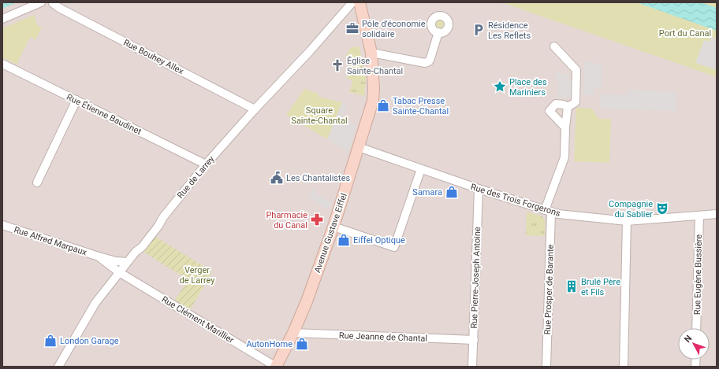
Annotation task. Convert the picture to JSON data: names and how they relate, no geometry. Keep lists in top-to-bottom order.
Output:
{
  "streets": {
    "main road": ["Avenue Gustave Eiffel"],
    "street": [
      "Rue Bouhey Allex",
      "Rue Étienne Baudinet",
      "Rue de Larrey",
      "Rue des Trois Forgerons",
      "Rue Alfred Marpaux",
      "Rue Eugène Bussière",
      "Rue Pierre-Joseph Antoine",
      "Rue Prosper de Barante",
      "Rue Clément Marillier",
      "Rue Jeanne de Chantal"
    ]
  },
  "crossings": [
    ["Rue Bouhey Allex", "Rue de Larrey"],
    ["Rue Étienne Baudinet", "Rue de Larrey"],
    ["Rue de Larrey", "Rue Alfred Marpaux"],
    ["Rue de Larrey", "Rue Clément Marillier"],
    ["Rue des Trois Forgerons", "Avenue Gustave Eiffel"],
    ["Rue des Trois Forgerons", "Rue Eugène Bussière"],
    ["Rue des Trois Forgerons", "Rue Pierre-Joseph Antoine"],
    ["Rue des Trois Forgerons", "Rue Prosper de Barante"],
    ["Avenue Gustave Eiffel", "Rue Clément Marillier"],
    ["Avenue Gustave Eiffel", "Rue Jeanne de Chantal"],
    ["Rue Alfred Marpaux", "Rue Clément Marillier"],
    ["Rue Pierre-Joseph Antoine", "Rue Jeanne de Chantal"]
  ],
  "parks": ["Port du Canal", "Square Sainte-Chantal", "Verger de Larrey"],
  "places": {
    "office": ["Pôle d'économie solidaire"],
    "parking": ["Résidence Les Reflets"],
    "church": ["Église Sainte-Chantal"],
    "place": ["Place des Mariniers"],
    "shop": [
      "Tabac Presse Sainte-Chantal",
      "Samara",
      "Eiffel Optique",
      "London Garage",
      "AutonHome"
    ],
    "public building": ["Les Chantalistes"],
    "theatre": ["Compagnie du Sablier"],
    "pharmacy": ["Pharmacie du Canal"],
    "building": ["Brulé Père et Fils"]
  },
  "north": "top left"
}
